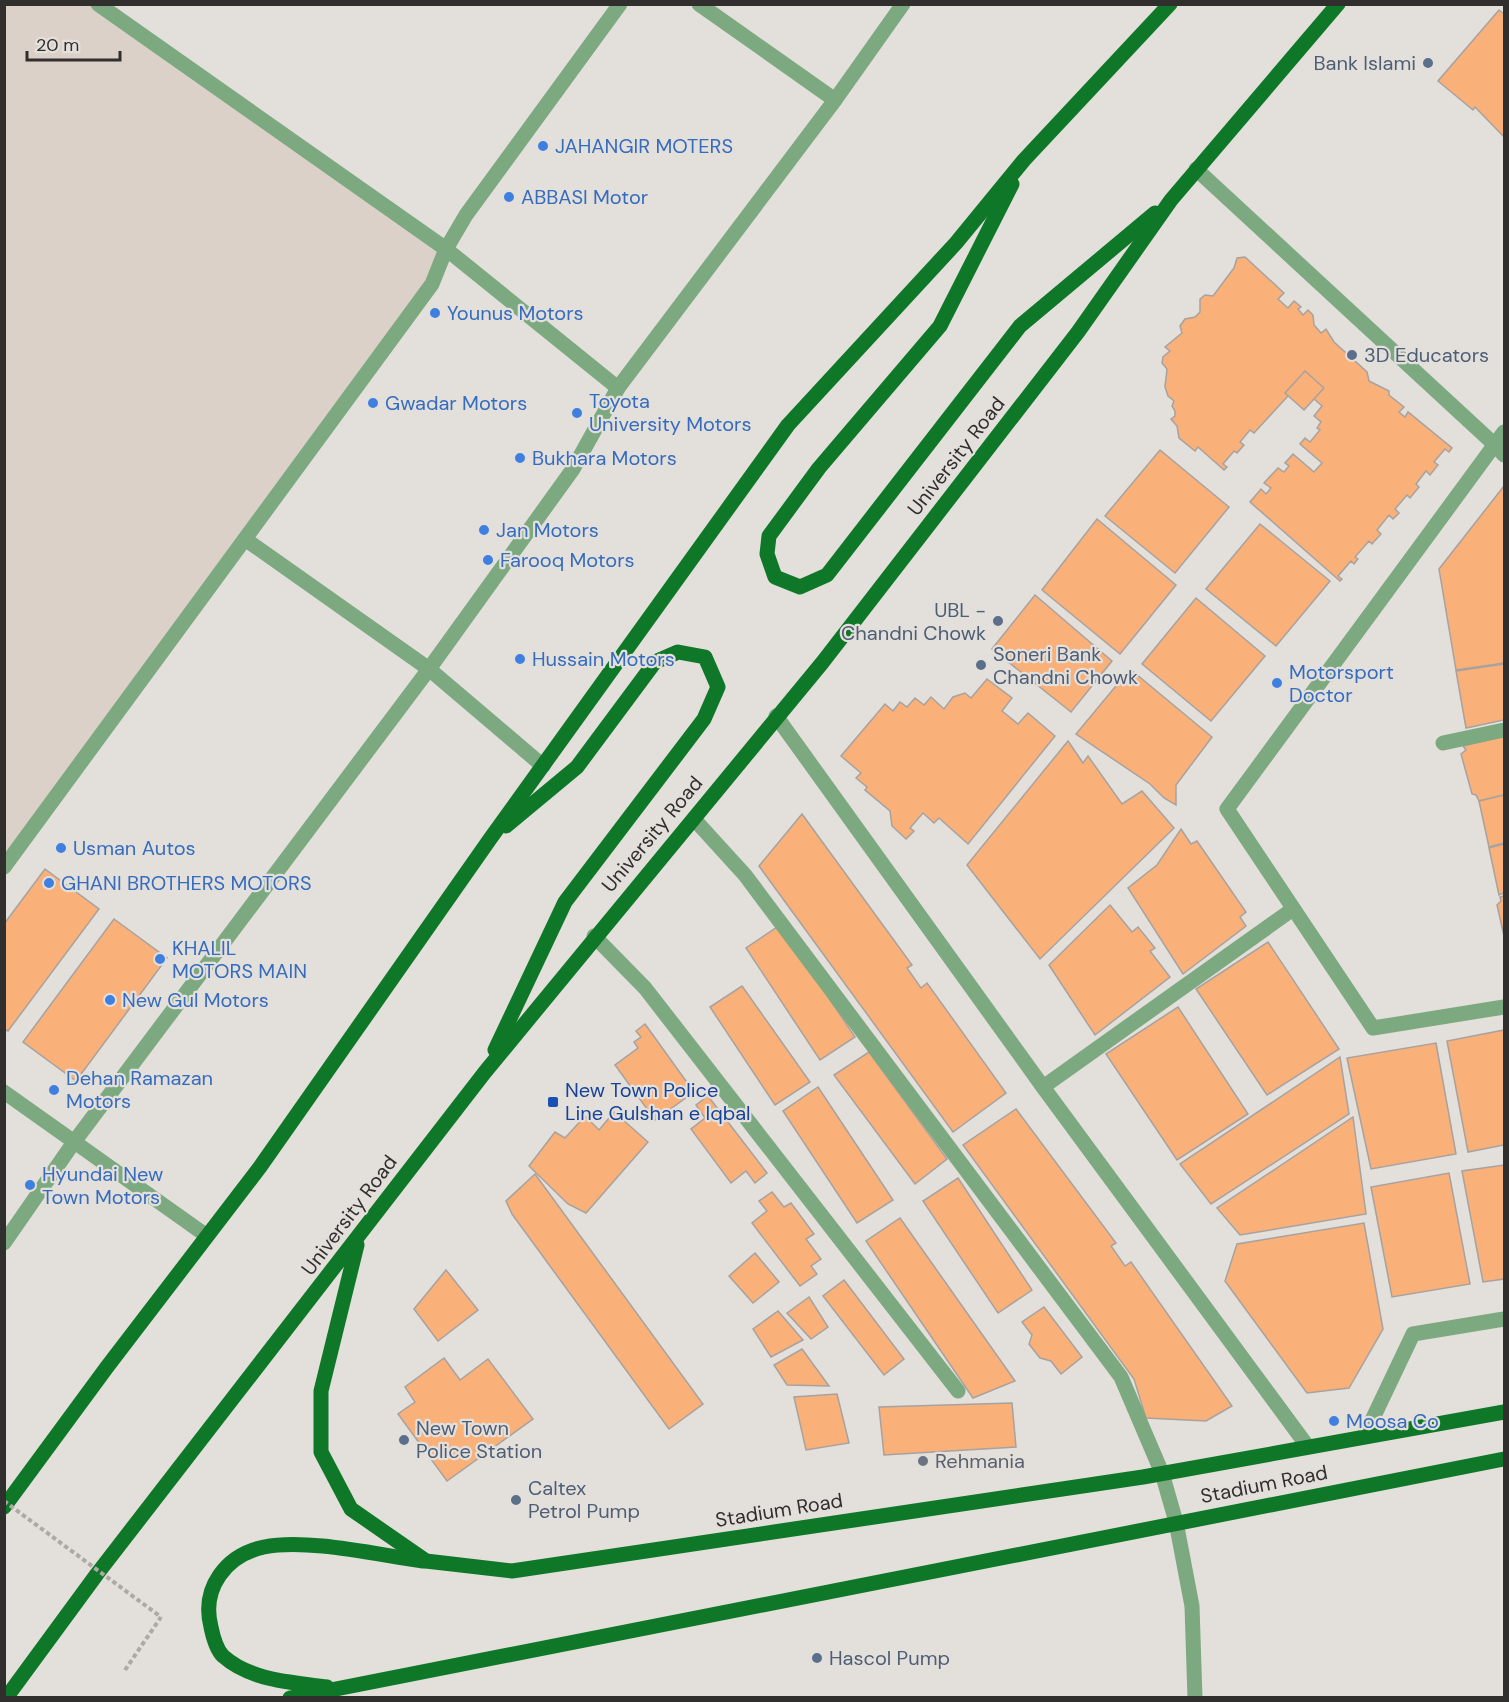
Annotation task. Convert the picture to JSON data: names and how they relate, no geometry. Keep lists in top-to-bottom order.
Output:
{
  "streets": {
    "main road": ["University Road", "Stadium Road"]
  },
  "crossings": [
    ["University Road", "Stadium Road"]
  ],
  "places": {
    "other": [
      "Bank Islami",
      "JAHANGIR MOTERS",
      "ABBASI Motor",
      "Younus Motors",
      "3D Educators",
      "Gwadar Motors",
      "Toyota University Motors",
      "Bukhara Motors",
      "Jan Motors",
      "Farooq Motors",
      "UBL - Chandni Chowk",
      "Hussain Motors",
      "Soneri Bank Chandni Chowk",
      "Motorsport Doctor",
      "Usman Autos",
      "GHANI BROTHERS MOTORS",
      "KHALIL MOTORS MAIN",
      "New Gul Motors",
      "Dehan Ramazan Motors",
      "Hyundai New Town Motors",
      "Moosa Co",
      "New Town Police Station",
      "Rehmania",
      "Caltex Petrol Pump",
      "Hascol Pump"
    ],
    "transit": ["New Town Police Line Gulshan e Iqbal"]
  },
  "scale_bar": "20 m"
}
